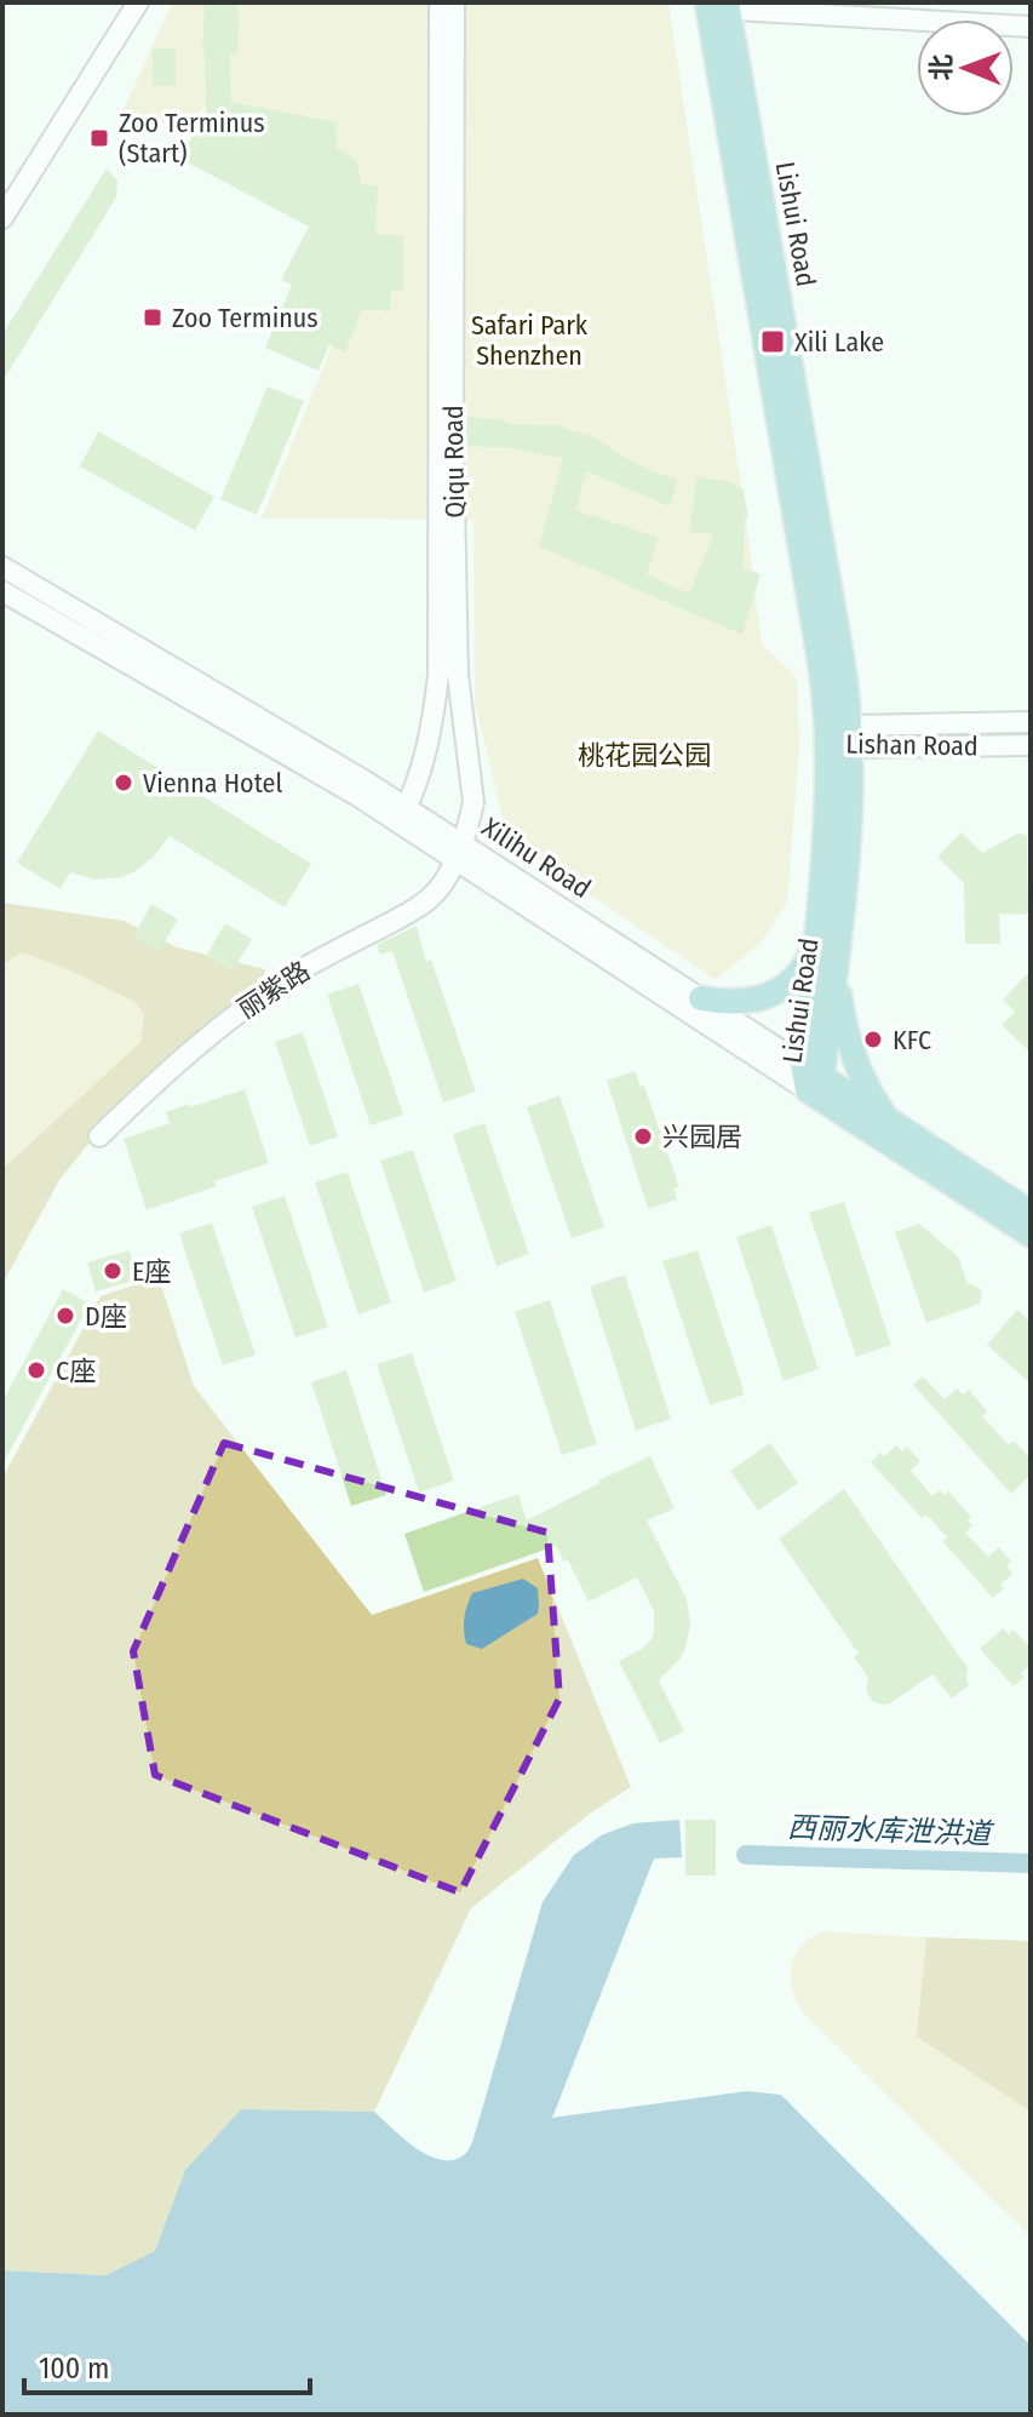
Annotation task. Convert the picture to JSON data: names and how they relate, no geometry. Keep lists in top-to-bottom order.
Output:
{
  "streets": {
    "main road": ["Lishui Road", "Xilihu Road"],
    "street": ["Qiqu Road", "Lishan Road", "丽紫路"]
  },
  "crossings": [
    ["Lishui Road", "Lishan Road"],
    ["Lishui Road", "Xilihu Road"],
    ["Qiqu Road", "Xilihu Road"],
    ["Qiqu Road", "丽紫路"],
    ["Xilihu Road", "丽紫路"]
  ],
  "water": ["西丽水库泄洪道"],
  "parks": ["Safari Park Shenzhen", "桃花园公园"],
  "places": {
    "transit": ["Zoo Terminus (Start)", "Zoo Terminus", "Xili Lake"],
    "other": [
      "Vienna Hotel",
      "KFC",
      "兴园居",
      "E座",
      "D座",
      "C座"
    ]
  },
  "scale_bar": "100 m",
  "north": "left"
}
